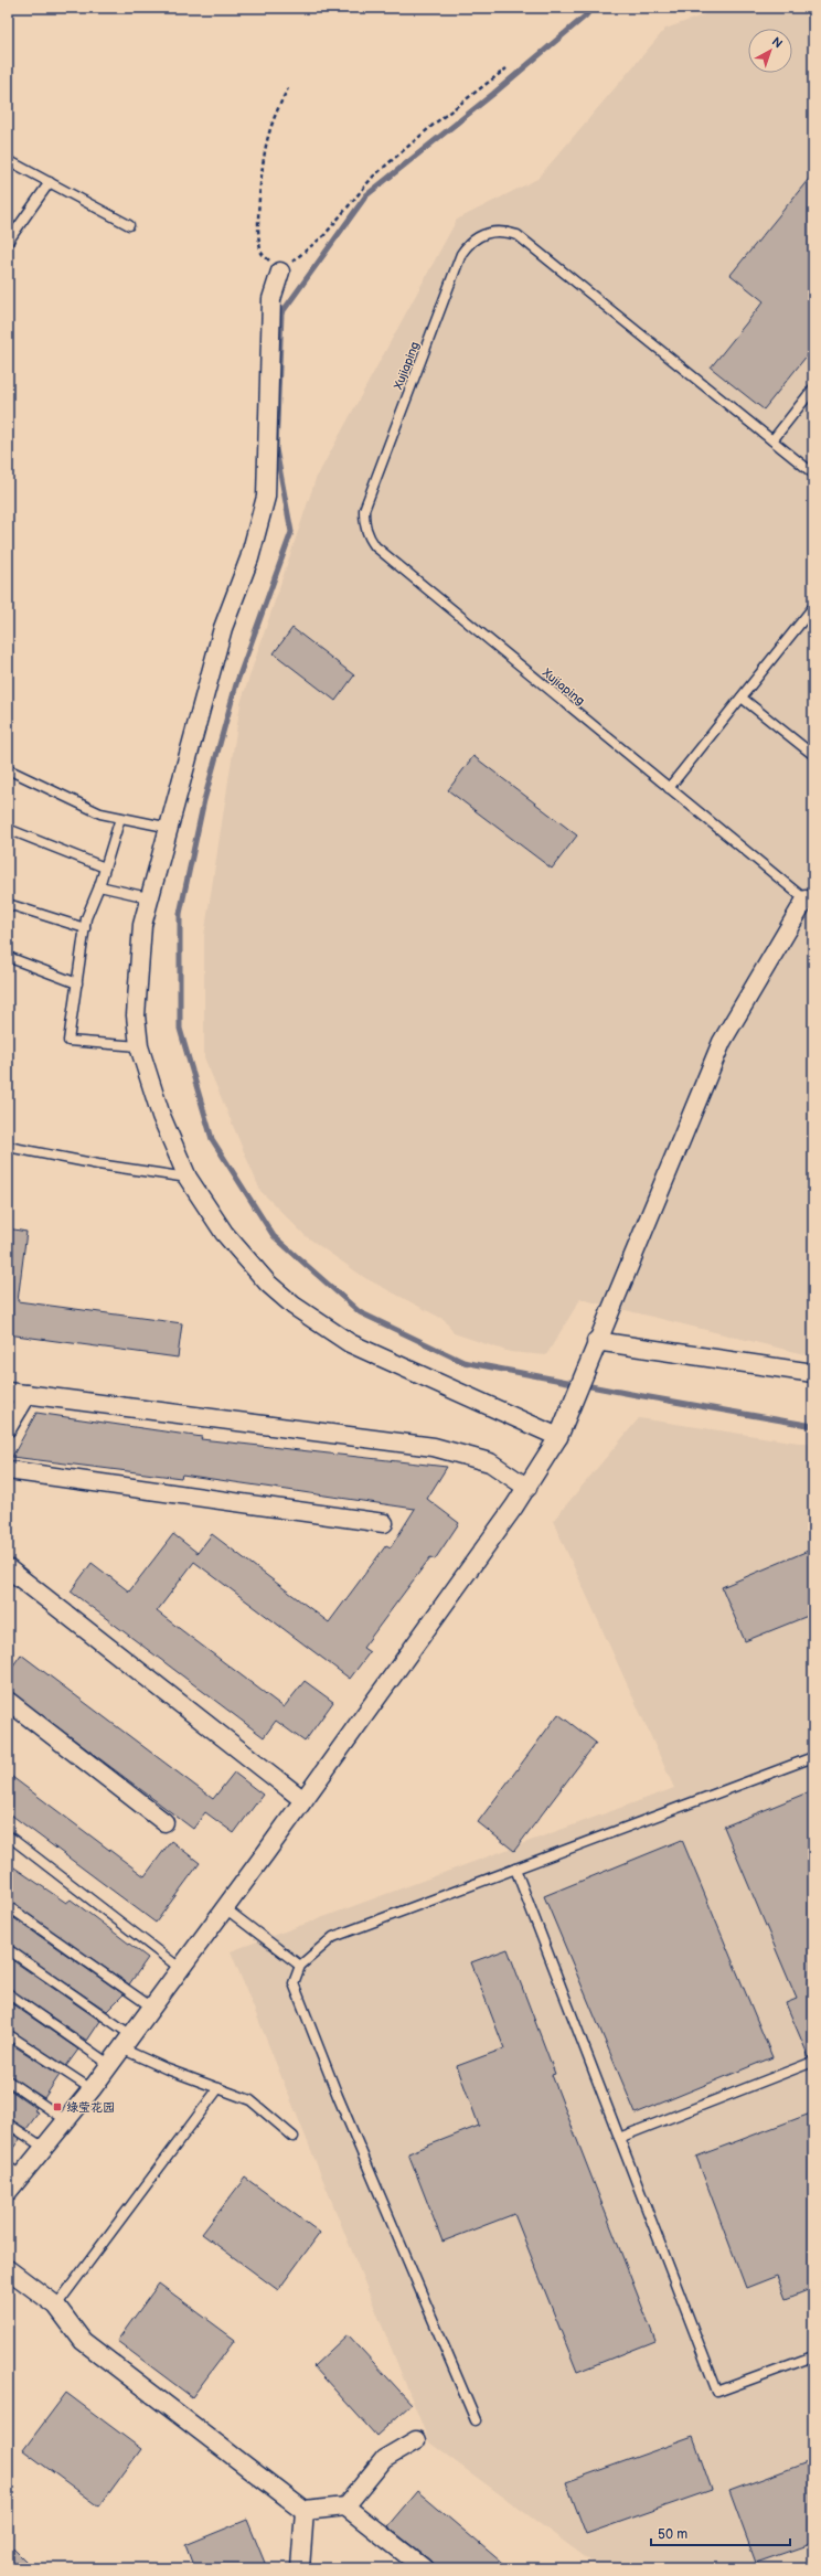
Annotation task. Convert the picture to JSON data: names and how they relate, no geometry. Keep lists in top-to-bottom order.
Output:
{
  "streets": {
    "lane": ["Xujiaping"]
  },
  "places": {
    "transit": ["绿莹花园"]
  },
  "scale_bar": "50 m",
  "north": "top right"
}
